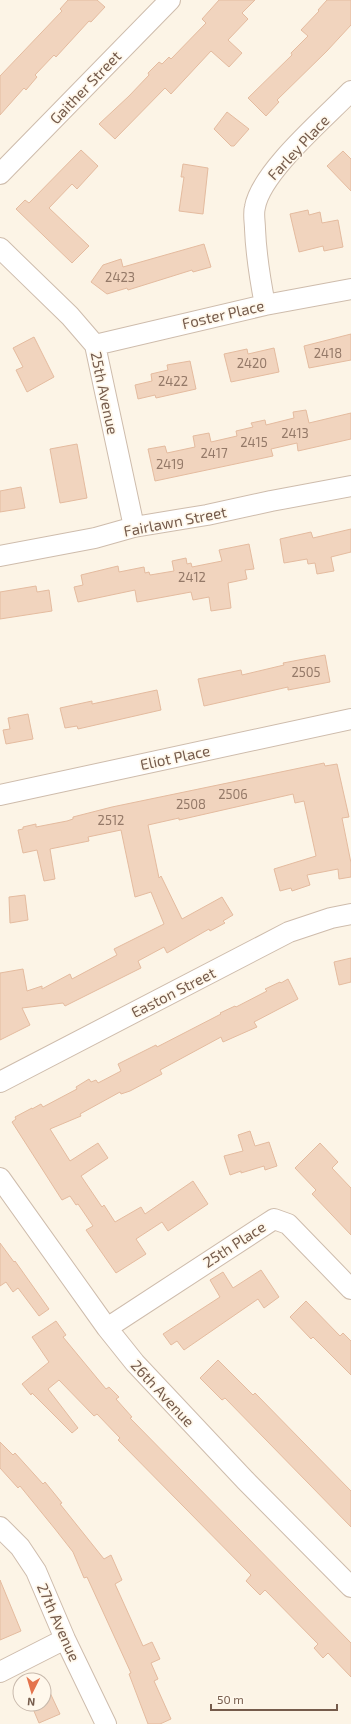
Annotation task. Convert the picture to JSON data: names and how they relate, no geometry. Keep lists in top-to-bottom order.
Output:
{
  "streets": {
    "street": [
      "Gaither Street",
      "Farley Place",
      "Foster Place",
      "25th Avenue",
      "Fairlawn Street",
      "Eliot Place",
      "Easton Street",
      "25th Place",
      "26th Avenue",
      "27th Avenue"
    ]
  },
  "crossings": [
    ["Farley Place", "Foster Place"],
    ["Foster Place", "25th Avenue"],
    ["25th Avenue", "Fairlawn Street"],
    ["25th Place", "26th Avenue"]
  ],
  "house_numbers": [
    "2423",
    "2418",
    "2420",
    "2422",
    "2413",
    "2415",
    "2417",
    "2419",
    "2412",
    "2505",
    "2506",
    "2508",
    "2512"
  ],
  "scale_bar": "50 m",
  "north": "bottom"
}
